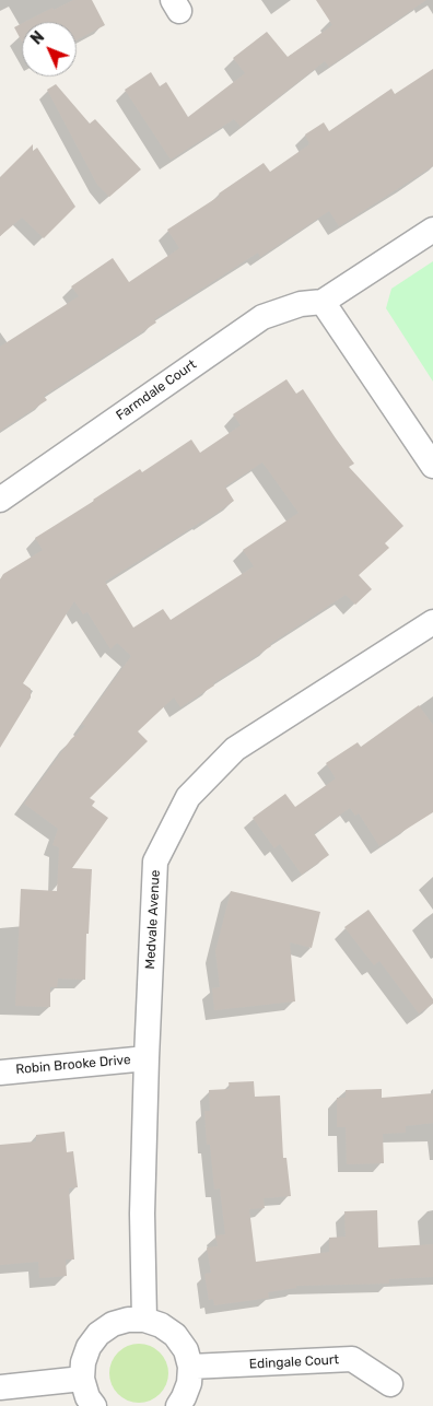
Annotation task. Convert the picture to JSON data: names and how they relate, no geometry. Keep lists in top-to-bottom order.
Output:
{
  "streets": {
    "street": [
      "Farmdale Court",
      "Medvale Avenue",
      "Robin Brooke Drive",
      "Edingale Court"
    ]
  },
  "crossings": [
    ["Medvale Avenue", "Robin Brooke Drive"]
  ],
  "north": "top left"
}
